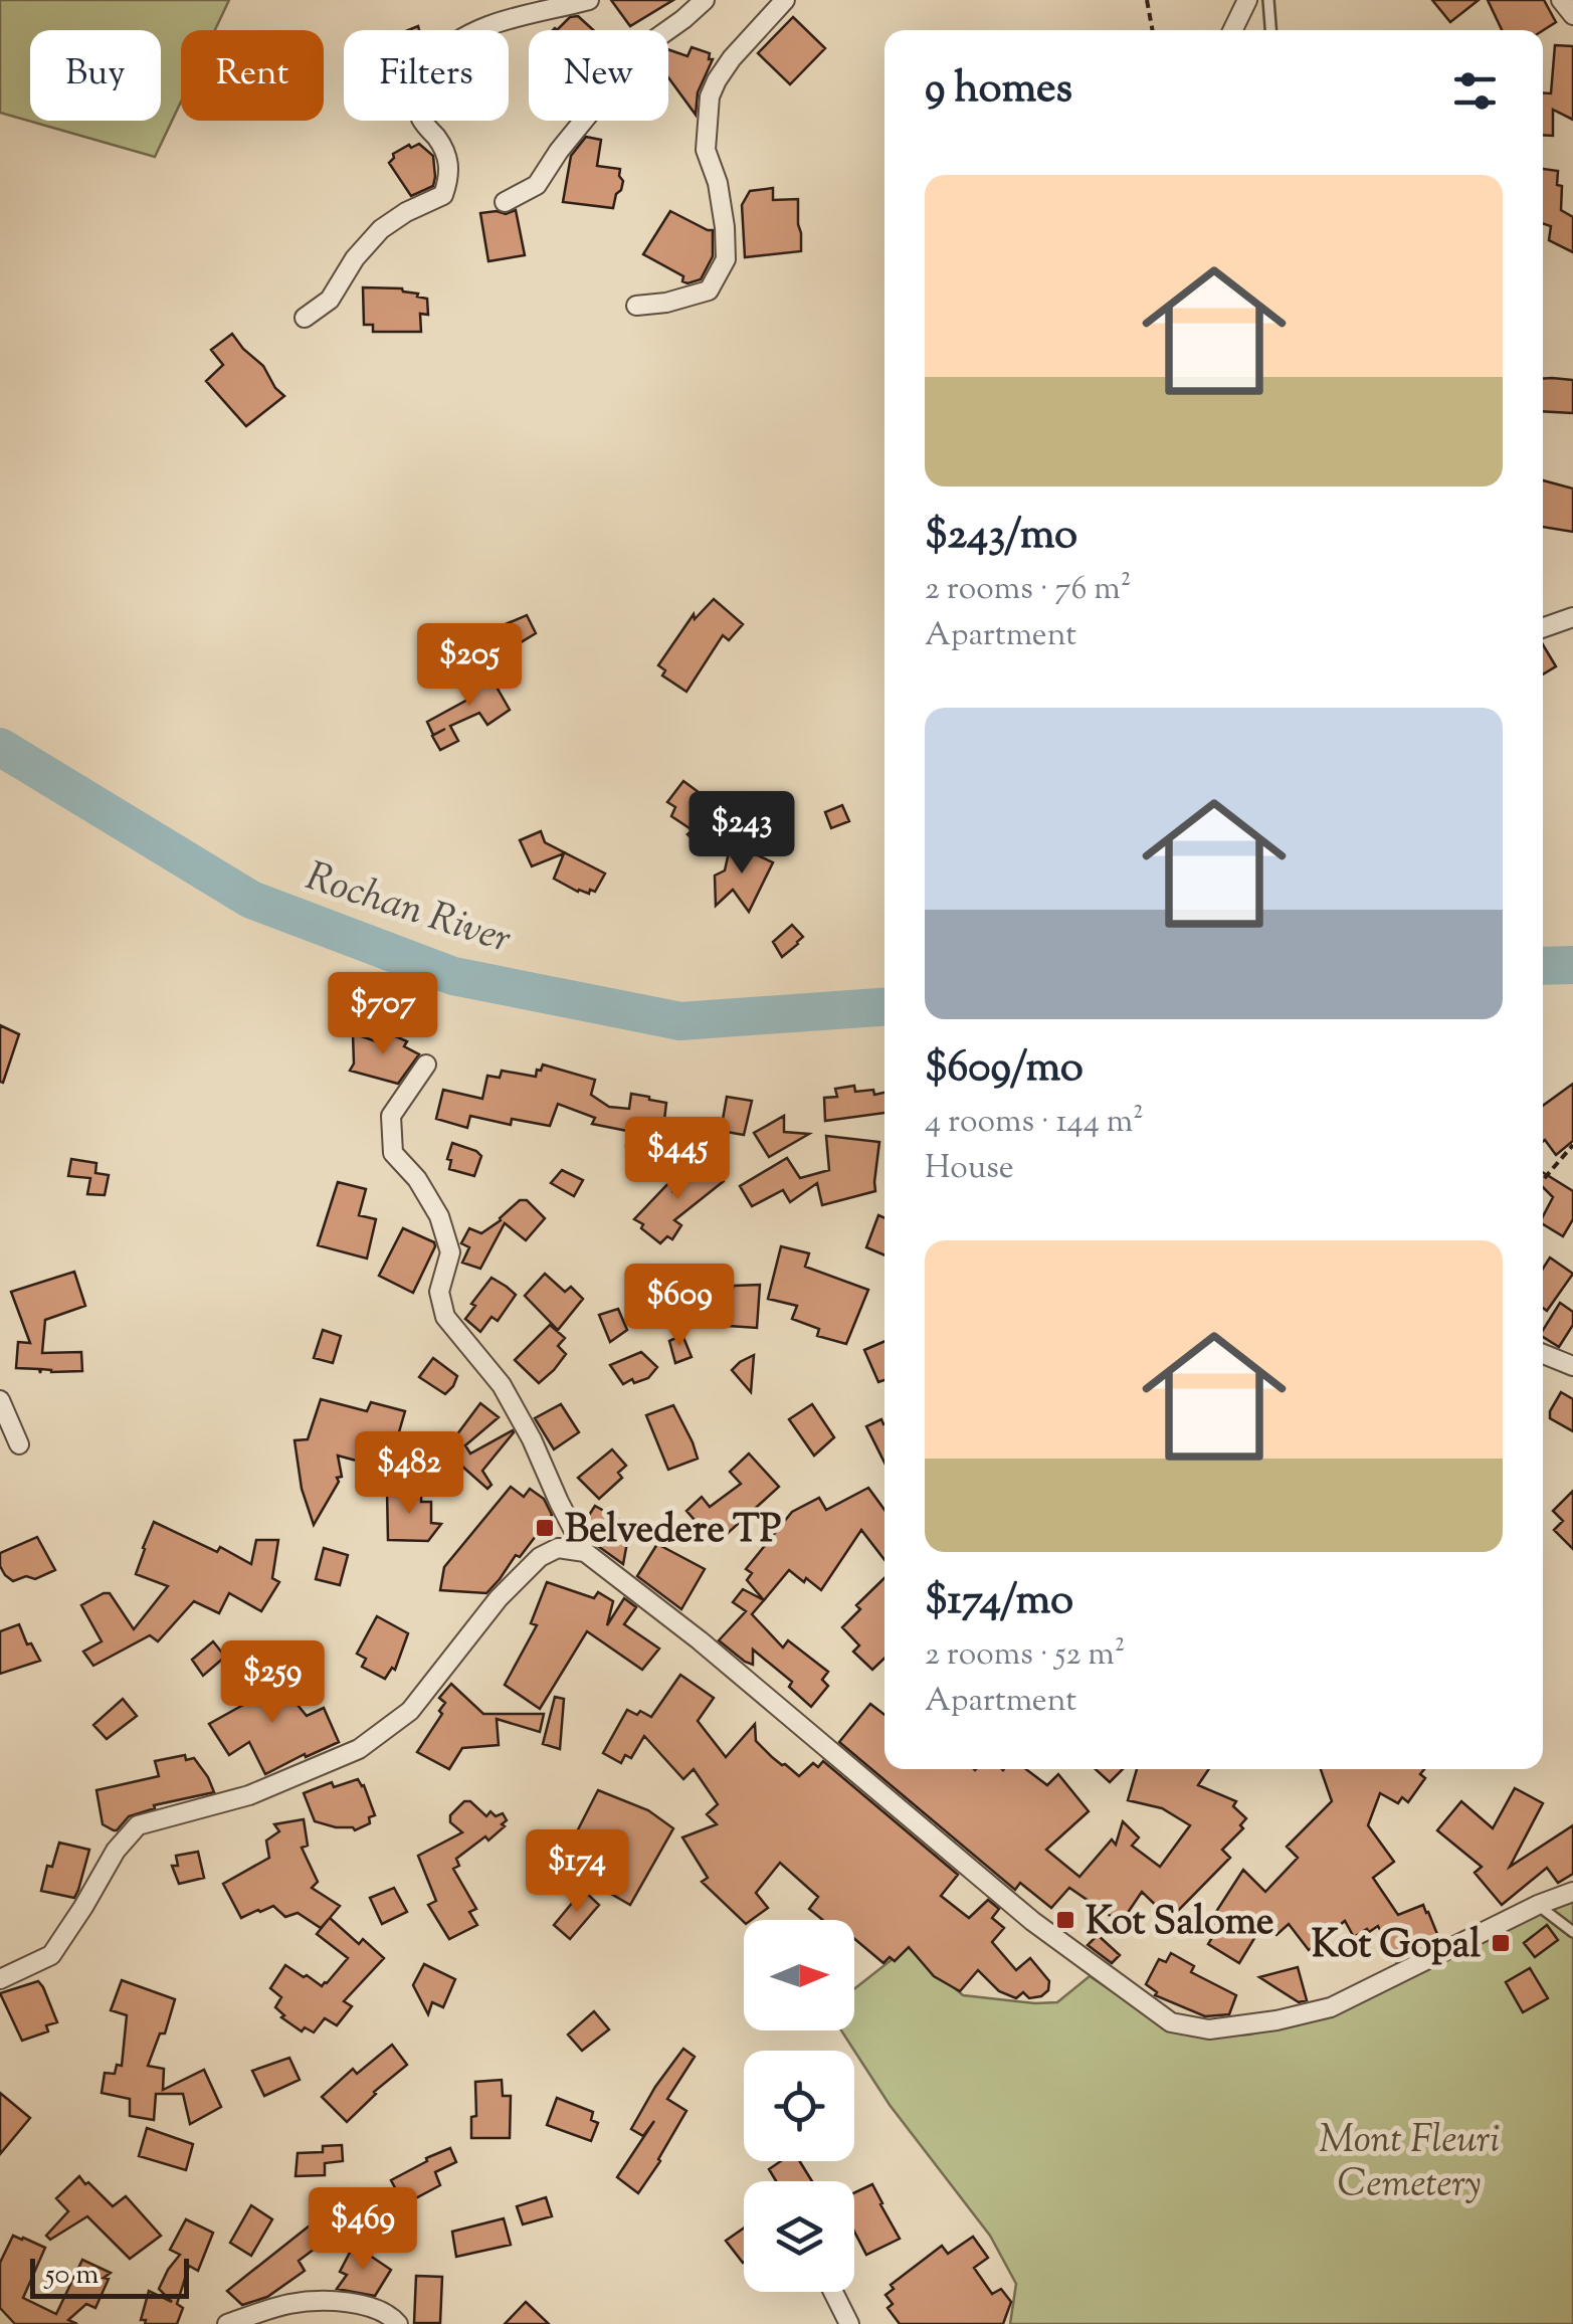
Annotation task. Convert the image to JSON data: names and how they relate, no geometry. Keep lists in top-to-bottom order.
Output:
{
  "water": ["Rochan River"],
  "parks": ["Mont Fleuri Cemetery"],
  "places": {
    "transit": ["Belvedere TP", "Kot Salome", "Kot Gopal"]
  },
  "scale_bar": "50 m",
  "north": "right",
  "page": {
    "chip": [
      "Buy",
      "Rent",
      "Filters",
      "New"
    ],
    "heading": "9 homes",
    "list": [
      {
        "name": "$243/mo",
        "note": "2 rooms · 76 m² · Apartment"
      },
      {
        "name": "$609/mo",
        "note": "4 rooms · 144 m² · House"
      },
      {
        "name": "$174/mo",
        "note": "2 rooms · 52 m² · Apartment"
      }
    ],
    "price": [
      "$205",
      "$243",
      "$707",
      "$445",
      "$609",
      "$482",
      "$259",
      "$174",
      "$469"
    ],
    "scale": "50 m"
  }
}
